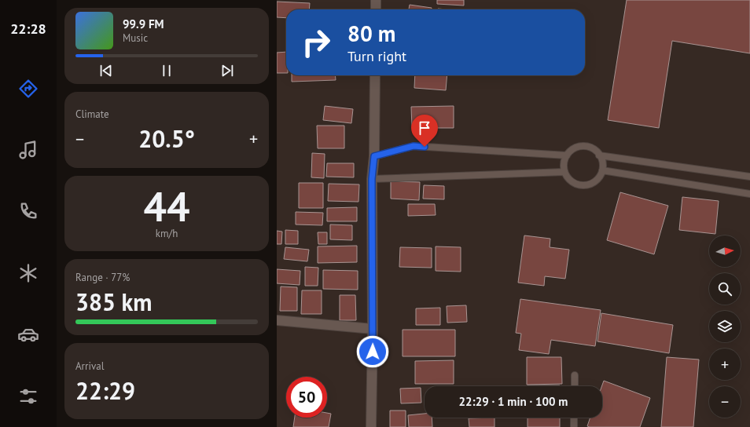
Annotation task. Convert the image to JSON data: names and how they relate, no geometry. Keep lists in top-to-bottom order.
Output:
{
  "north": "right",
  "page": {
    "tabs": "22:28",
    "turn": ["80 m", "Turn right"],
    "song": ["99.9 FM", "Music"],
    "tile": [
      "Climate",
      ["44", "km/h"],
      ["Range · 77%", "385 km"],
      ["Arrival", "22:29"]
    ],
    "heat": ["−", "20.5°", "+"],
    "map_buttons": ["+", "−"],
    "limit": "50",
    "trip": "22:29 · 1 min · 100 m"
  }
}
